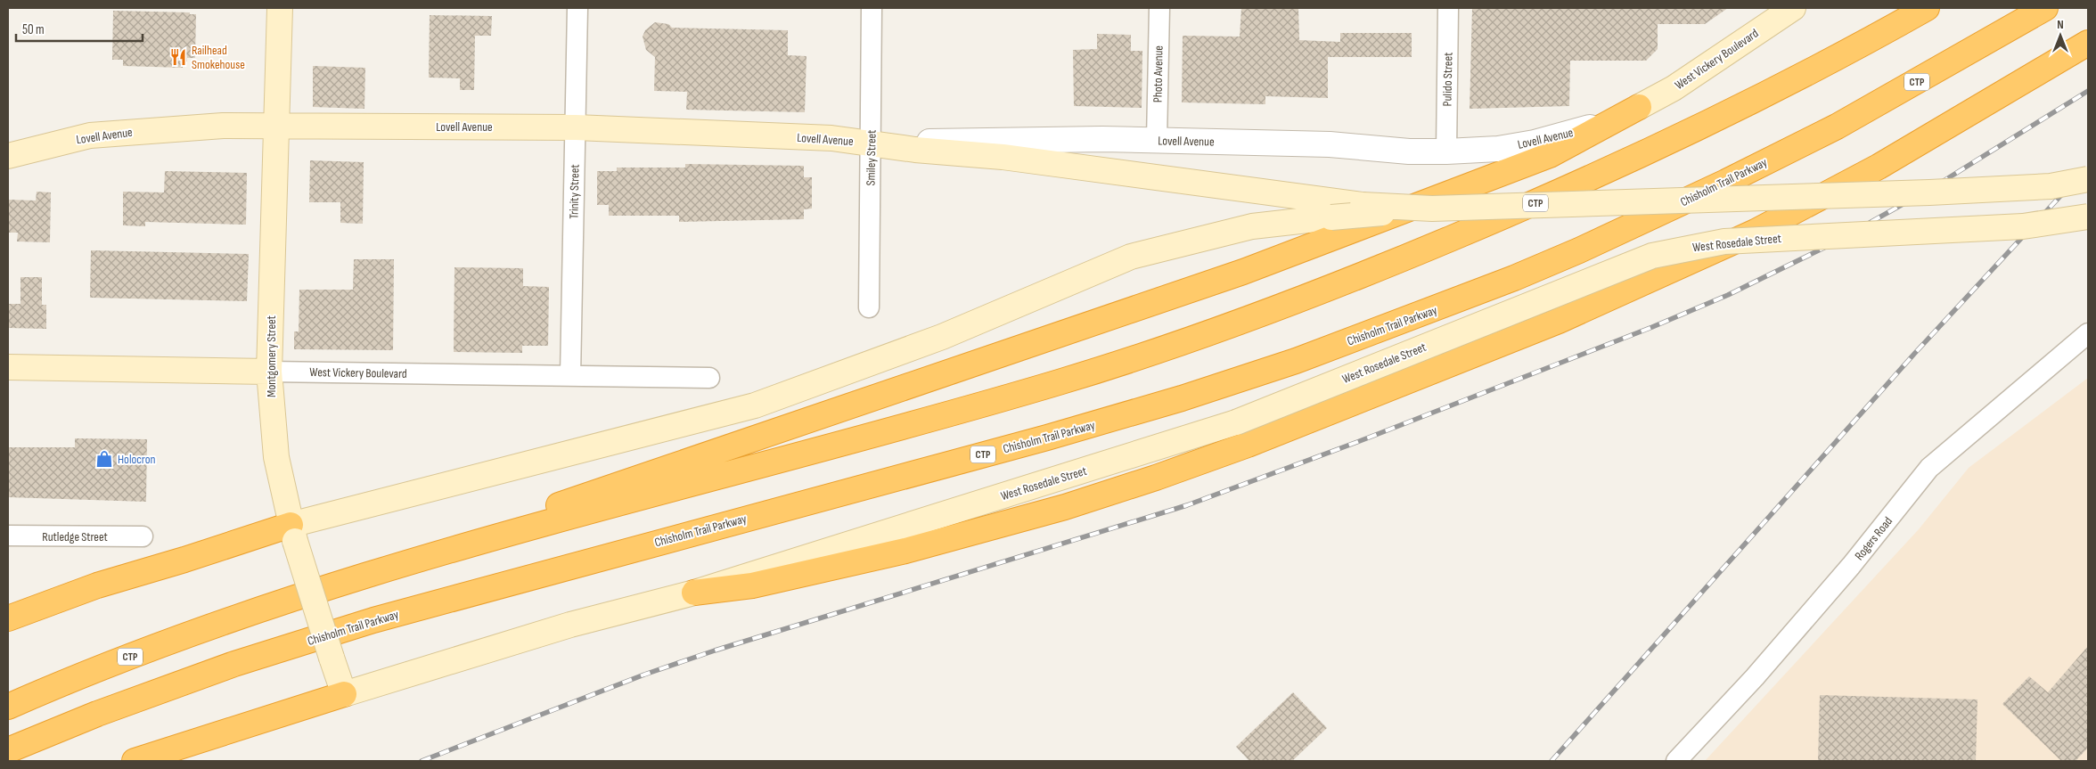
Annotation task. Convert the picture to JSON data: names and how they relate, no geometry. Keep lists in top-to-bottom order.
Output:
{
  "streets": {
    "highway": ["CTP", "Chisholm Trail Parkway"],
    "main road": [
      "West Vickery Boulevard",
      "Lovell Avenue",
      "West Rosedale Street",
      "Montgomery Street"
    ],
    "street": [
      "Photo Avenue",
      "Pulido Street",
      "Smiley Street",
      "Trinity Street",
      "Rutledge Street",
      "Rogers Road"
    ]
  },
  "crossings": [
    ["West Vickery Boulevard", "Lovell Avenue"],
    ["West Vickery Boulevard", "Trinity Street"],
    ["West Vickery Boulevard", "Montgomery Street"],
    ["Photo Avenue", "Lovell Avenue"],
    ["Pulido Street", "Lovell Avenue"],
    ["Lovell Avenue", "Smiley Street"],
    ["Lovell Avenue", "Trinity Street"],
    ["Lovell Avenue", "Montgomery Street"]
  ],
  "places": {
    "restaurant": ["Railhead Smokehouse"],
    "shop": ["Holocron"]
  },
  "scale_bar": "50 m",
  "north": "top"
}
